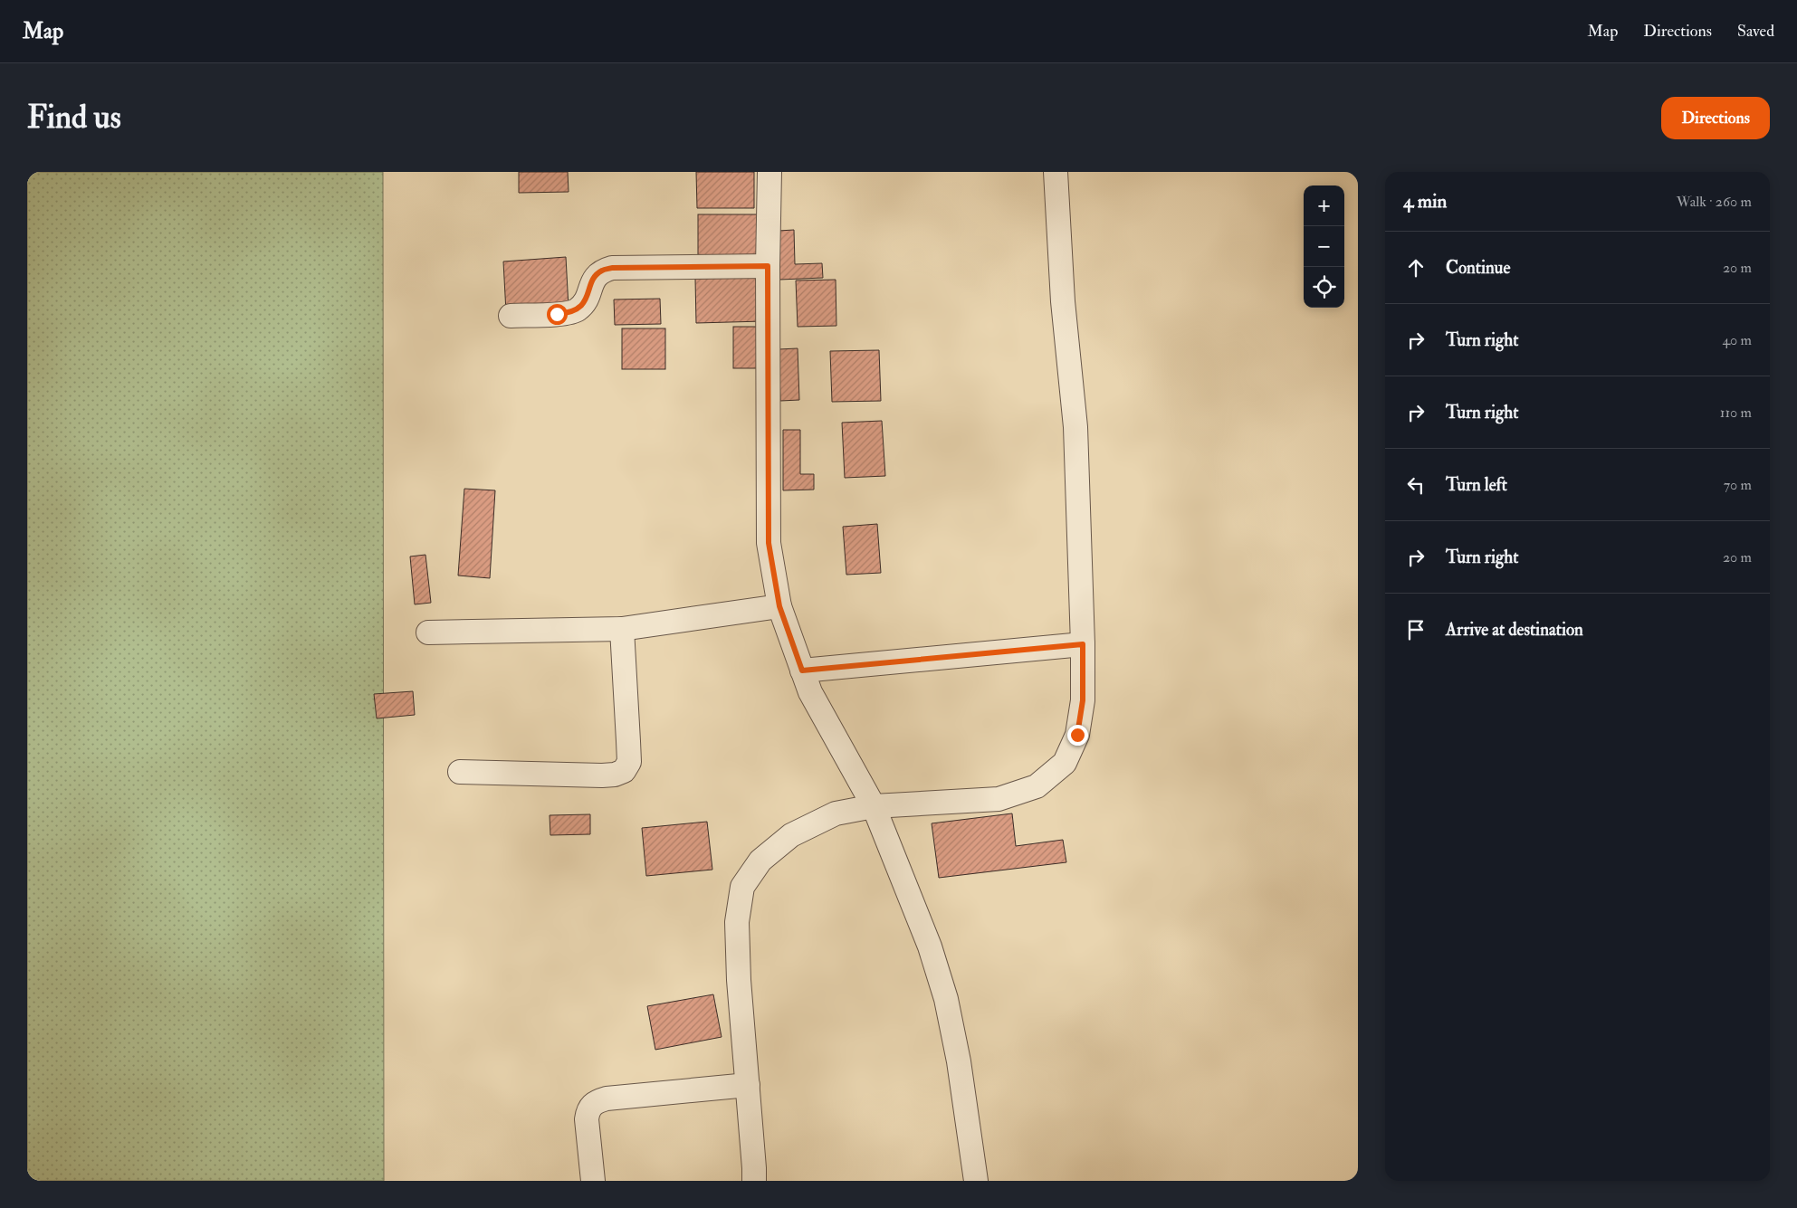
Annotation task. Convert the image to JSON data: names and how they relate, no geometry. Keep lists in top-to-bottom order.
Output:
{
  "page": {
    "header": "Map",
    "nav": ["Map", "Directions", "Saved"],
    "buttons": "Directions",
    "title": "Find us",
    "heading": ["4 min", "Walk · 260 m"],
    "map_buttons": ["+", "−"],
    "list": [
      ["Continue", "20 m"],
      ["Turn right", "40 m"],
      ["Turn right", "110 m"],
      ["Turn left", "70 m"],
      ["Turn right", "20 m"],
      "Arrive at destination"
    ]
  }
}
